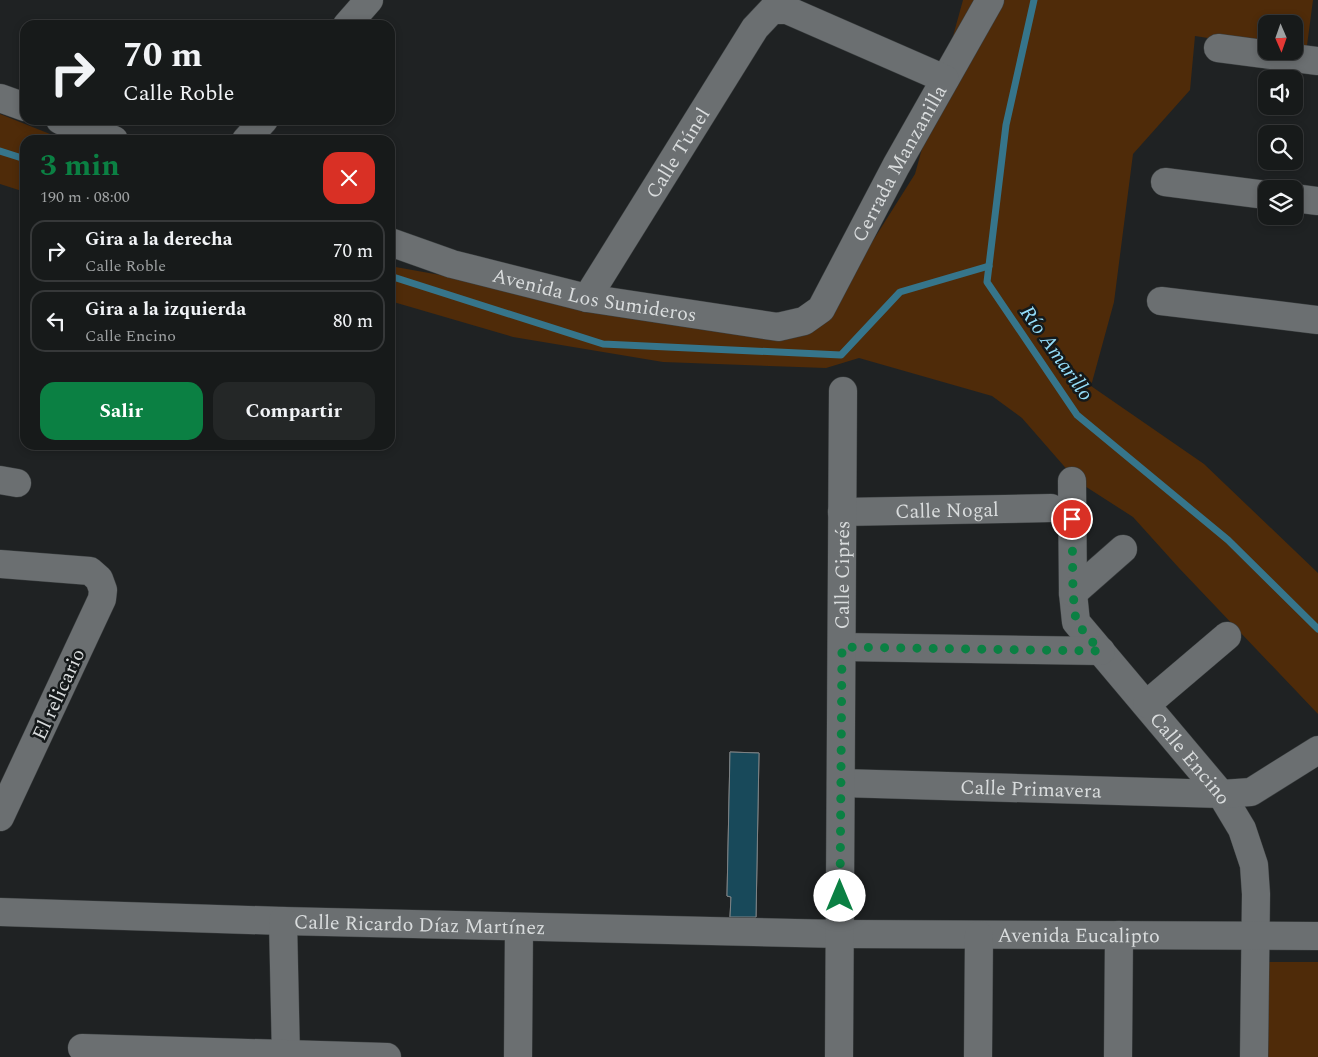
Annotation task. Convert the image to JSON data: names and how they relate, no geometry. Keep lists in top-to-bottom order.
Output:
{
  "streets": {
    "street": [
      "Calle Túnel",
      "Cerrada Manzanilla",
      "Avenida Los Sumideros",
      "Calle Nogal",
      "Calle Ciprés",
      "El relicario",
      "Calle Encino",
      "Calle Primavera",
      "Calle Ricardo Díaz Martínez",
      "Avenida Eucalipto"
    ]
  },
  "crossings": [
    ["Calle Túnel", "Cerrada Manzanilla"],
    ["Calle Túnel", "Avenida Los Sumideros"],
    ["Cerrada Manzanilla", "Avenida Los Sumideros"],
    ["Calle Nogal", "Calle Ciprés"],
    ["Calle Ciprés", "Calle Primavera"],
    ["Calle Ciprés", "Calle Ricardo Díaz Martínez"],
    ["Calle Ciprés", "Avenida Eucalipto"],
    ["Calle Encino", "Calle Primavera"],
    ["Calle Encino", "Avenida Eucalipto"],
    ["Calle Ricardo Díaz Martínez", "Avenida Eucalipto"]
  ],
  "water": ["Río Amarillo"],
  "north": "bottom",
  "page": {
    "turn": ["70 m", "Calle Roble"],
    "heading": ["3 min", "190 m · 08:00"],
    "list": [
      {
        "name": "Gira a la derecha",
        "note": "Calle Roble",
        "value": "70 m"
      },
      {
        "name": "Gira a la izquierda",
        "note": "Calle Encino",
        "value": "80 m"
      }
    ],
    "buttons": ["Salir", "Compartir"]
  }
}
